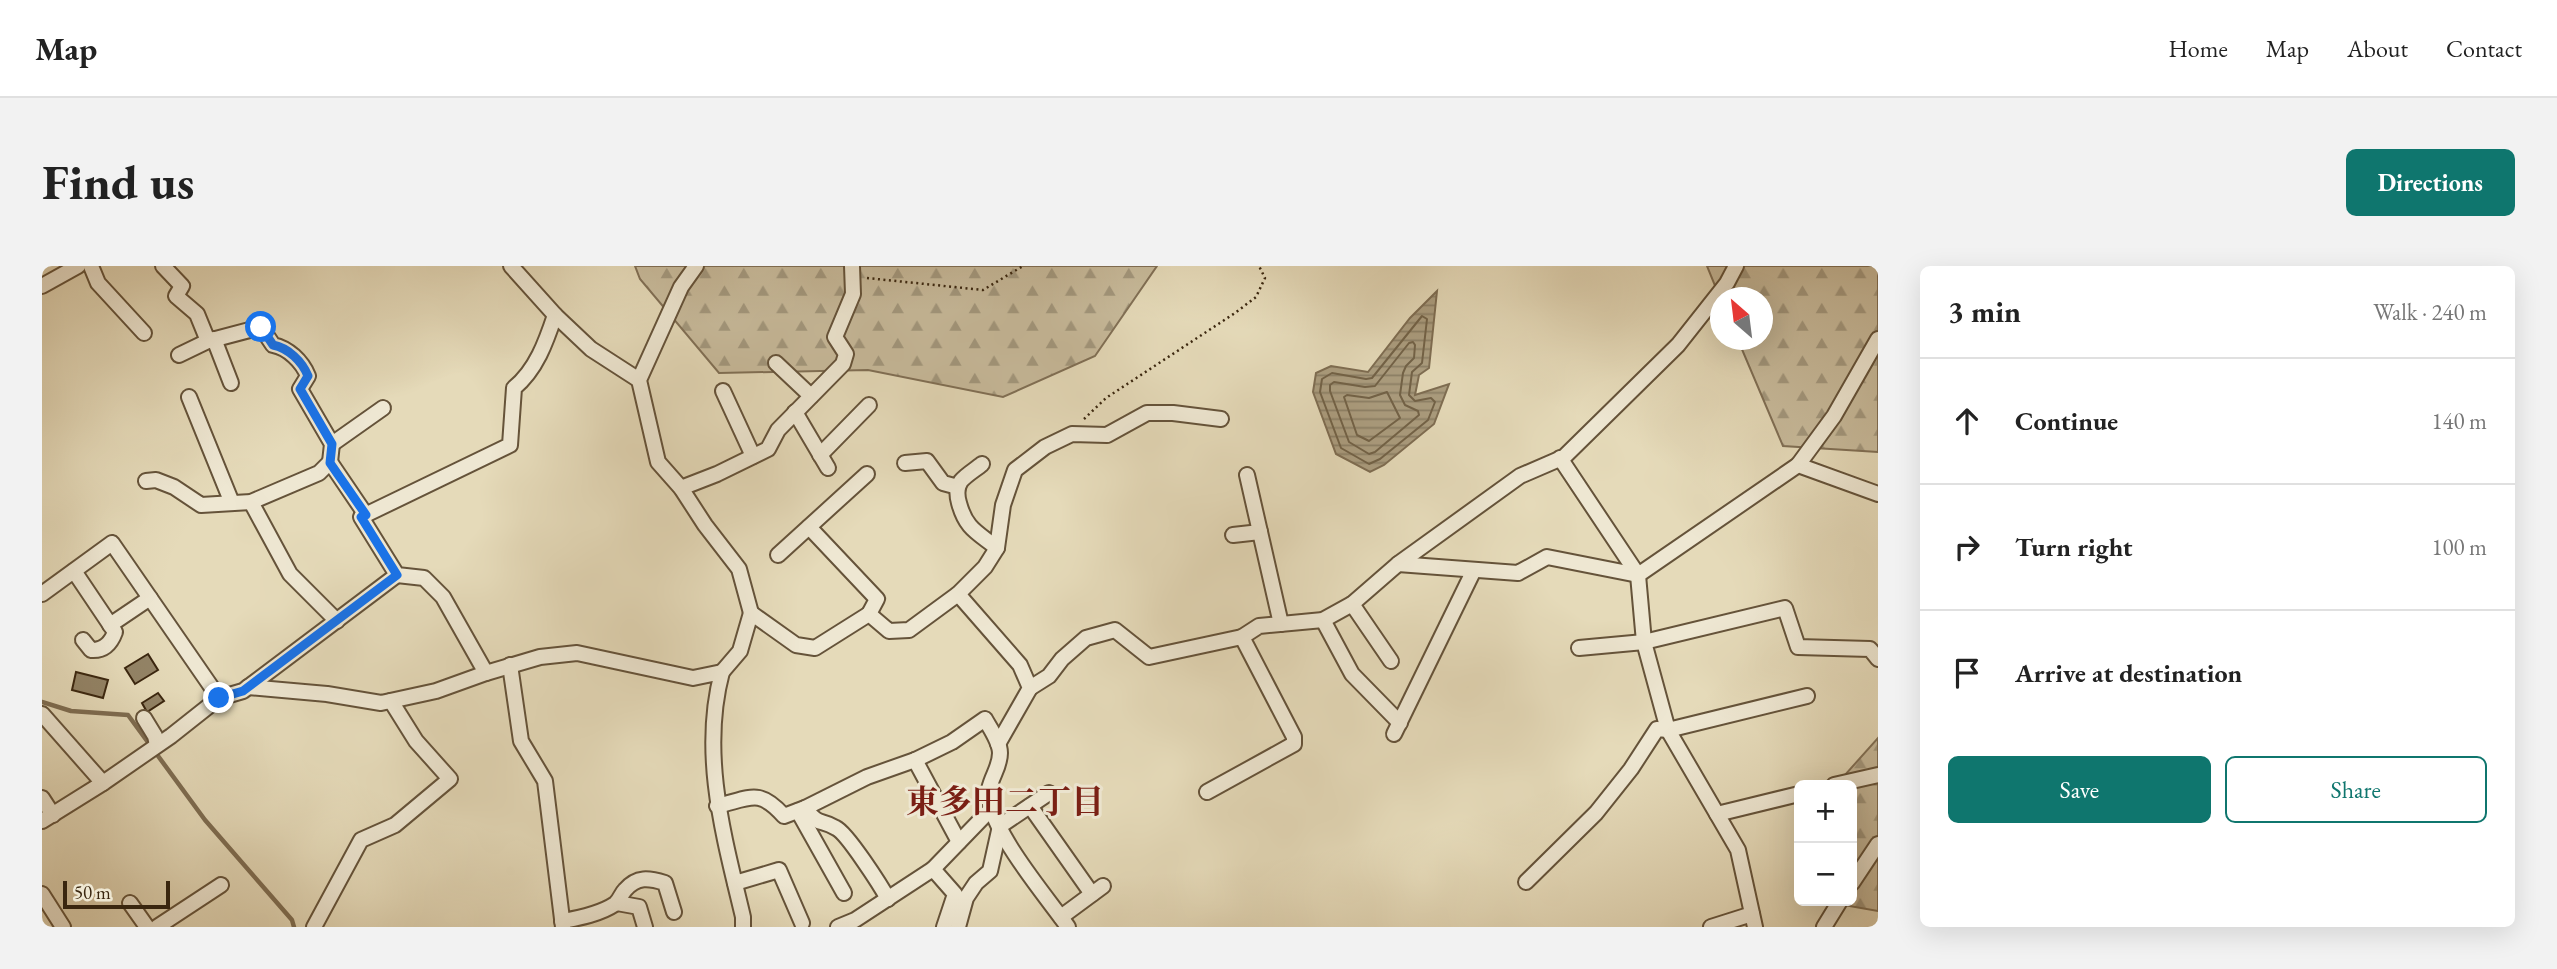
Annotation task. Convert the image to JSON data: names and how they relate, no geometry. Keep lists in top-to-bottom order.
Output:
{
  "districts": ["東多田二丁目"],
  "scale_bar": "50 m",
  "north": "top left",
  "page": {
    "header": "Map",
    "nav": [
      "Home",
      "Map",
      "About",
      "Contact"
    ],
    "buttons": [
      "Directions",
      ["Save", "Share"]
    ],
    "title": "Find us",
    "heading": ["3 min", "Walk · 240 m"],
    "list": [
      ["Continue", "140 m"],
      ["Turn right", "100 m"],
      "Arrive at destination"
    ],
    "map_buttons": ["+", "−"],
    "scale": "50 m"
  }
}
